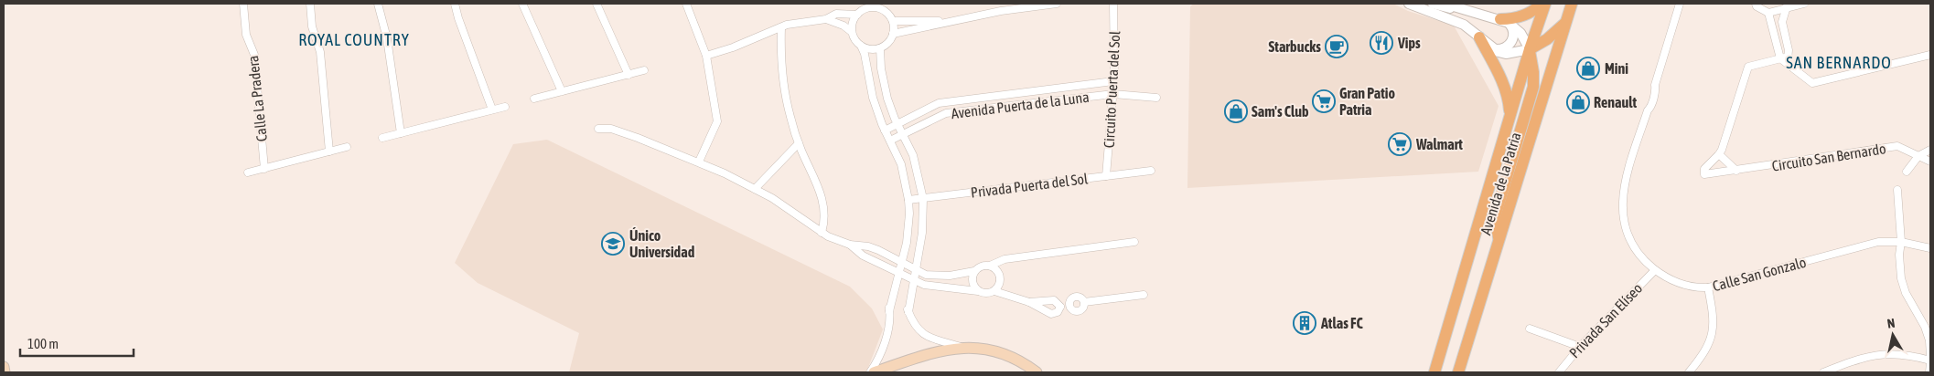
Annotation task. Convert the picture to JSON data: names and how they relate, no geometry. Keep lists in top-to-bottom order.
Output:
{
  "streets": {
    "main road": ["Avenida de la Patria"],
    "street": [
      "Circuito Puerta del Sol",
      "Calle La Pradera",
      "Avenida Puerta de la Luna",
      "Circuito San Bernardo",
      "Privada Puerta del Sol",
      "Calle San Gonzalo",
      "Privada San Elíseo"
    ]
  },
  "crossings": [
    ["Circuito Puerta del Sol", "Avenida Puerta de la Luna"],
    ["Circuito Puerta del Sol", "Privada Puerta del Sol"],
    ["Calle San Gonzalo", "Privada San Elíseo"]
  ],
  "districts": ["ROYAL COUNTRY", "SAN BERNARDO"],
  "places": {
    "restaurant": ["Vips"],
    "cafe": ["Starbucks"],
    "shop": ["Mini", "Renault", "Sam's Club"],
    "supermarket": ["Gran Patio Patria", "Walmart"],
    "school or university": ["Único Universidad"],
    "building": ["Atlas FC"]
  },
  "scale_bar": "100 m",
  "north": "top"
}
